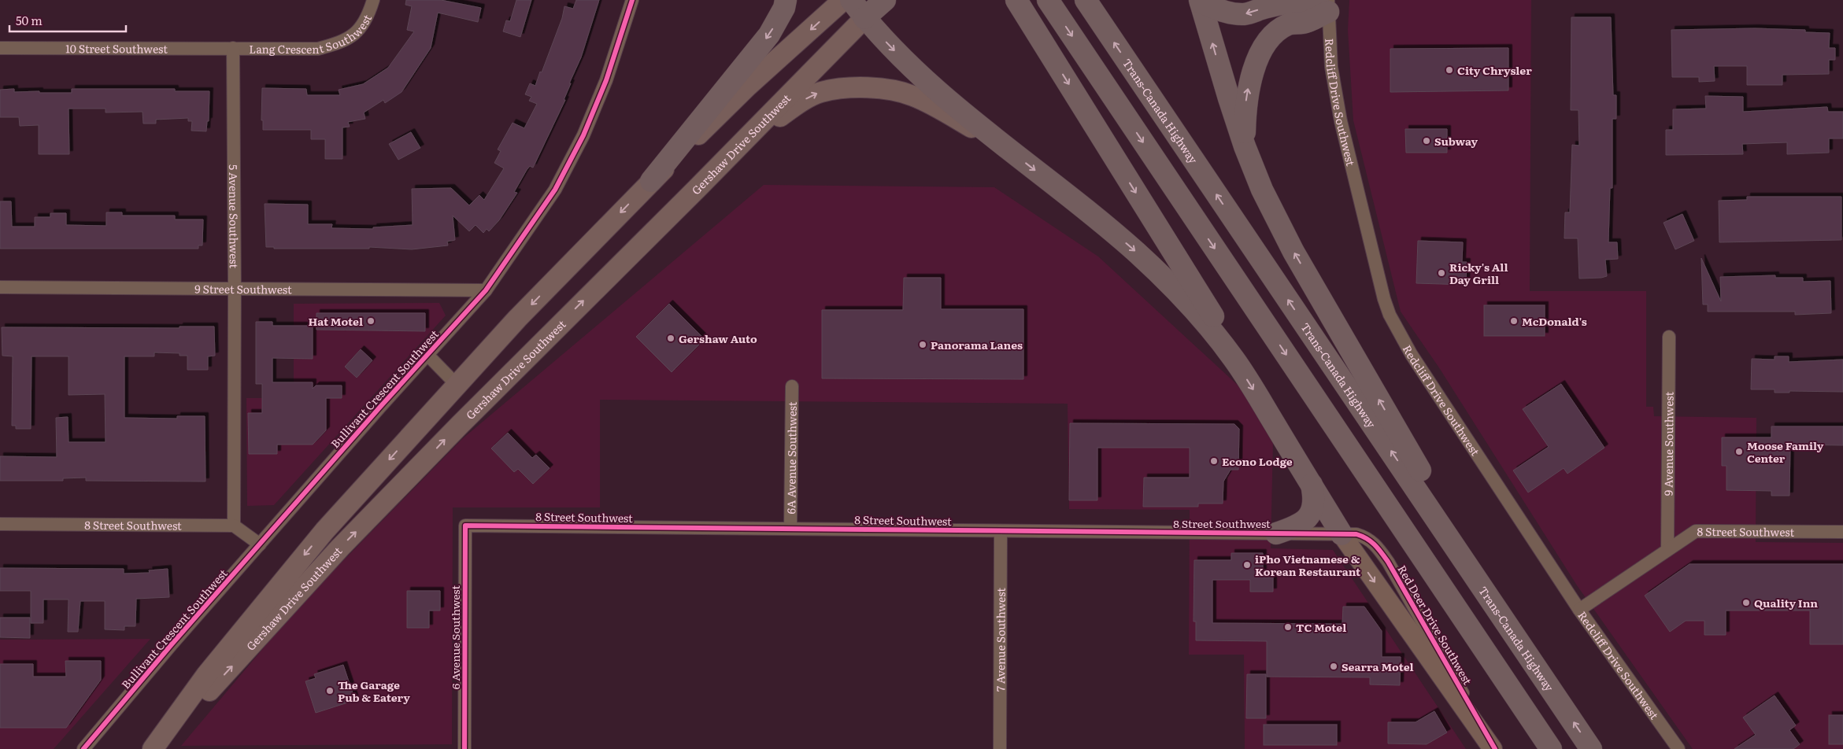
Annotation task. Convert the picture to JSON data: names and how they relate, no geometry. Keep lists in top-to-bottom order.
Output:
{
  "streets": {
    "highway": ["Trans-Canada Highway", "Gershaw Drive Southwest"],
    "street": [
      "Lang Crescent Southwest",
      "10 Street Southwest",
      "Redcliff Drive Southwest",
      "5 Avenue Southwest",
      "9 Street Southwest",
      "Bullivant Crescent Southwest",
      "9 Avenue Southwest",
      "6A Avenue Southwest",
      "8 Street Southwest",
      "Red Deer Drive Southwest",
      "6 Avenue Southwest",
      "7 Avenue Southwest"
    ]
  },
  "crossings": [
    ["Lang Crescent Southwest", "10 Street Southwest"],
    ["Lang Crescent Southwest", "5 Avenue Southwest"],
    ["10 Street Southwest", "5 Avenue Southwest"],
    ["Redcliff Drive Southwest", "8 Street Southwest"],
    ["5 Avenue Southwest", "9 Street Southwest"],
    ["5 Avenue Southwest", "8 Street Southwest"],
    ["9 Street Southwest", "Bullivant Crescent Southwest"],
    ["9 Avenue Southwest", "8 Street Southwest"],
    ["6A Avenue Southwest", "8 Street Southwest"],
    ["8 Street Southwest", "Red Deer Drive Southwest"],
    ["8 Street Southwest", "6 Avenue Southwest"],
    ["8 Street Southwest", "7 Avenue Southwest"]
  ],
  "places": [
    "City Chrysler",
    "Subway",
    "Ricky's All Day Grill",
    "Hat Motel",
    "McDonald's",
    "Gershaw Auto",
    "Panorama Lanes",
    "Moose Family Center",
    "Econo Lodge",
    "iPho Vietnamese & Korean Restaurant",
    "Quality Inn",
    "TC Motel",
    "Searra Motel",
    "The Garage Pub & Eatery"
  ],
  "scale_bar": "50 m"
}
